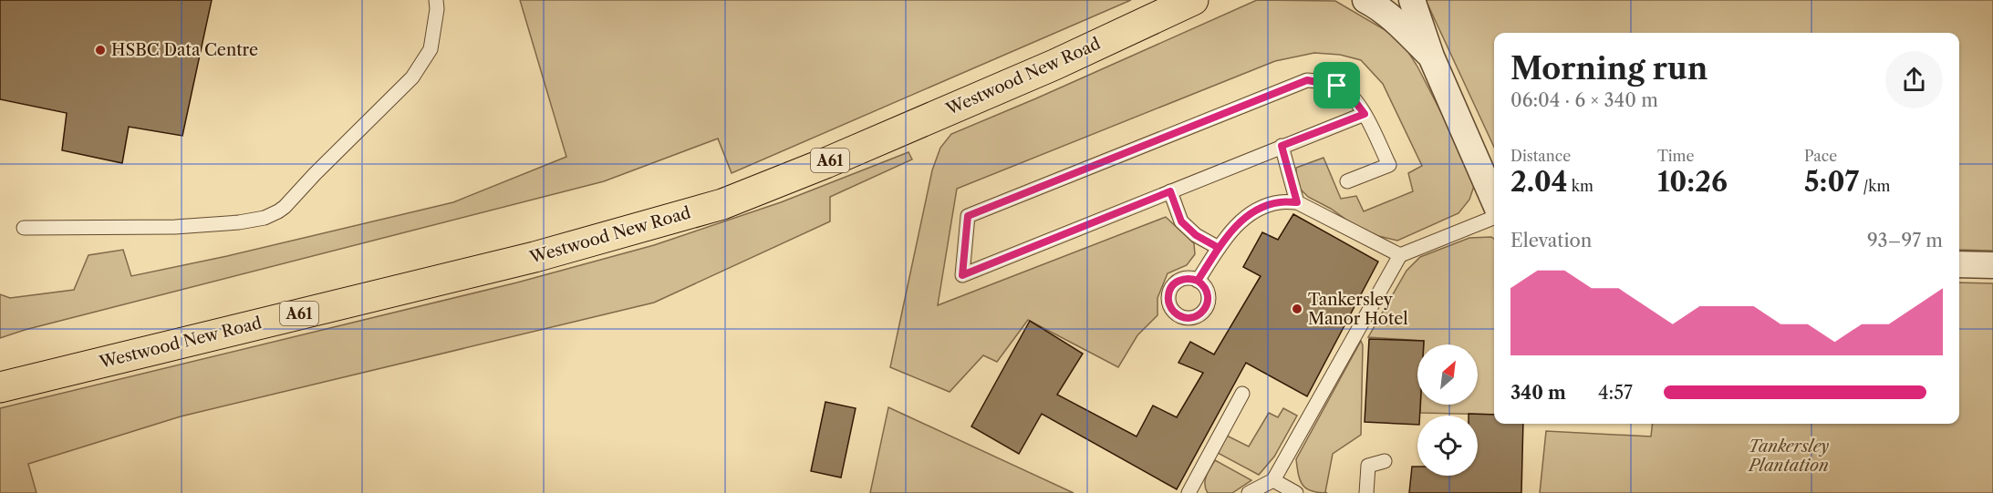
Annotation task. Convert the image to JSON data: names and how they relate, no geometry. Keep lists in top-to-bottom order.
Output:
{
  "streets": {
    "highway": ["Westwood New Road", "A61"]
  },
  "parks": ["Tankersley Plantation"],
  "places": ["HSBC Data Centre", "Tankersley Manor Hotel"],
  "north": "top right",
  "page": {
    "heading": ["Morning run", "06:04 · 6 × 340 m"],
    "stats": [
      ["Distance", "2.04 km"],
      ["Time", "10:26"],
      ["Pace", "5:07 /km"]
    ],
    "chart": ["Elevation", "93–97 m"],
    "list": [
      {
        "name": "340 m",
        "note": "4:57"
      }
    ]
  }
}
